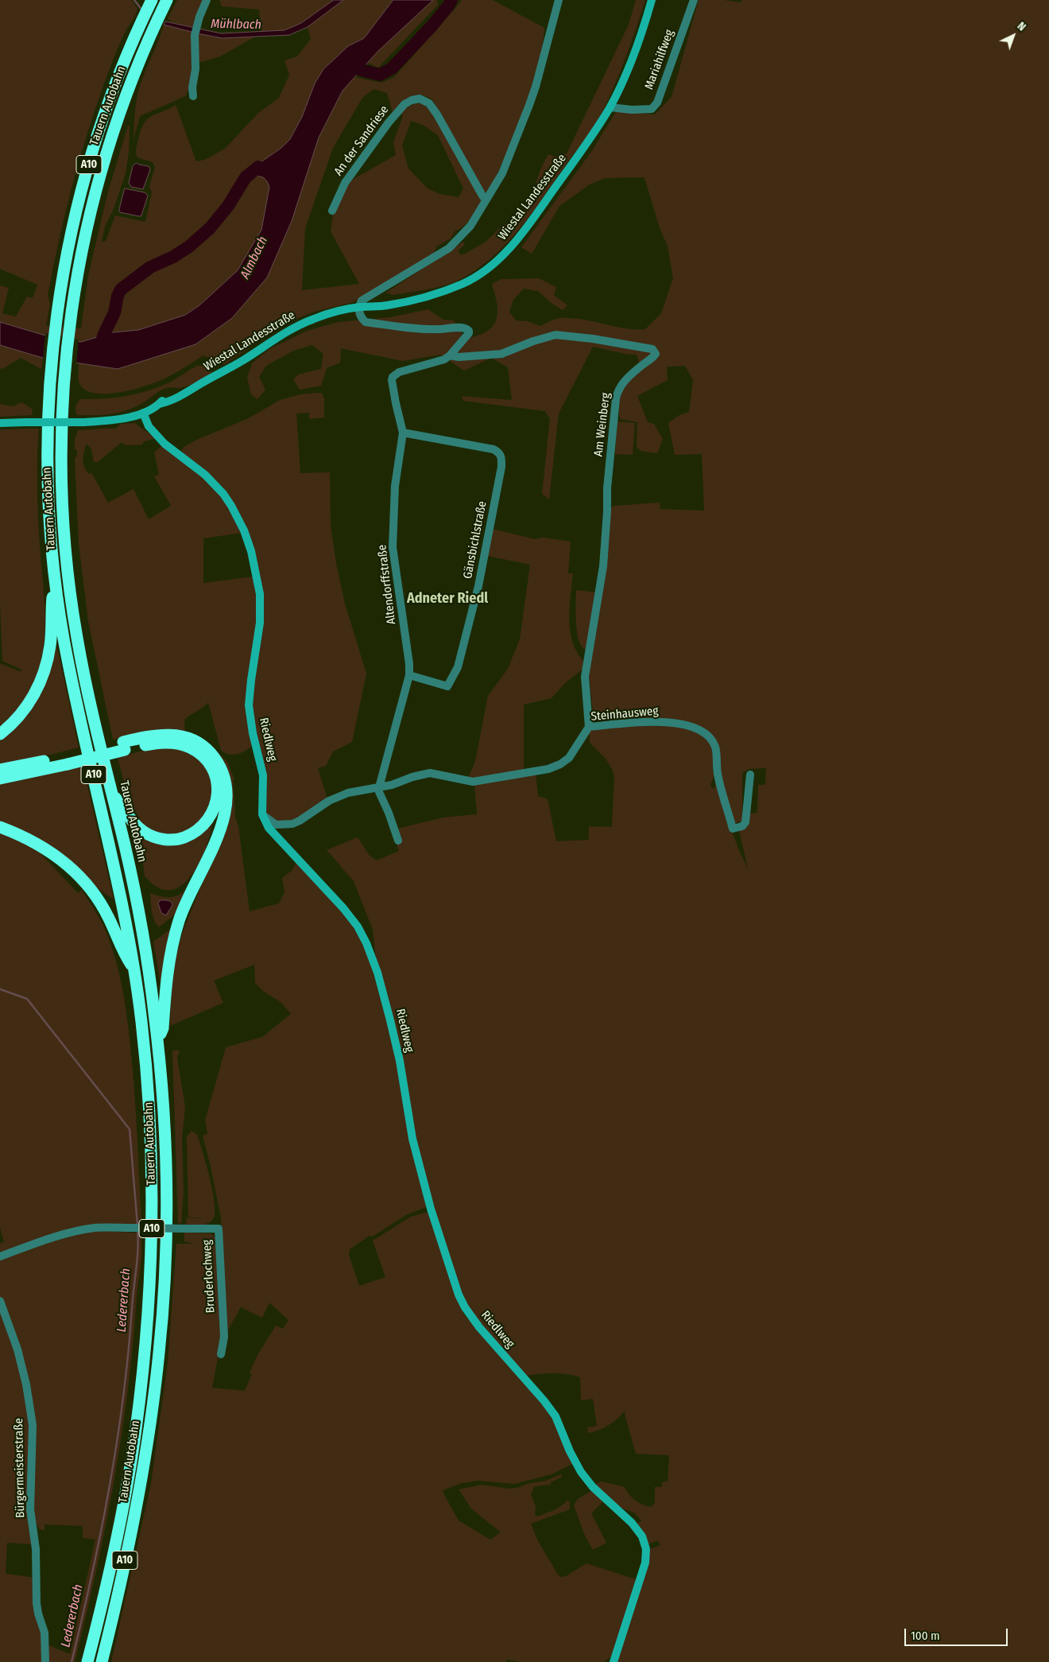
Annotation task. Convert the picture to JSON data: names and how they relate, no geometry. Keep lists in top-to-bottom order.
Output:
{
  "streets": {
    "highway": ["Tauern Autobahn", "A10"],
    "street": [
      "Mariahilfweg",
      "An der Sandriese",
      "Wiestal Landesstraße",
      "Am Weinberg",
      "Gänsbichlstraße",
      "Altendorffstraße",
      "Steinhausweg",
      "Riedlweg",
      "Bruderlochweg",
      "Bürgermeisterstraße"
    ]
  },
  "crossings": [
    ["Mariahilfweg", "Wiestal Landesstraße"],
    ["Wiestal Landesstraße", "Riedlweg"],
    ["Am Weinberg", "Altendorffstraße"],
    ["Am Weinberg", "Steinhausweg"],
    ["Gänsbichlstraße", "Altendorffstraße"],
    ["Altendorffstraße", "Steinhausweg"],
    ["Steinhausweg", "Riedlweg"]
  ],
  "districts": ["Adneter Riedl"],
  "water": ["Mühlbach", "Almbach", "Ledererbach"],
  "scale_bar": "100 m",
  "north": "top right"
}
